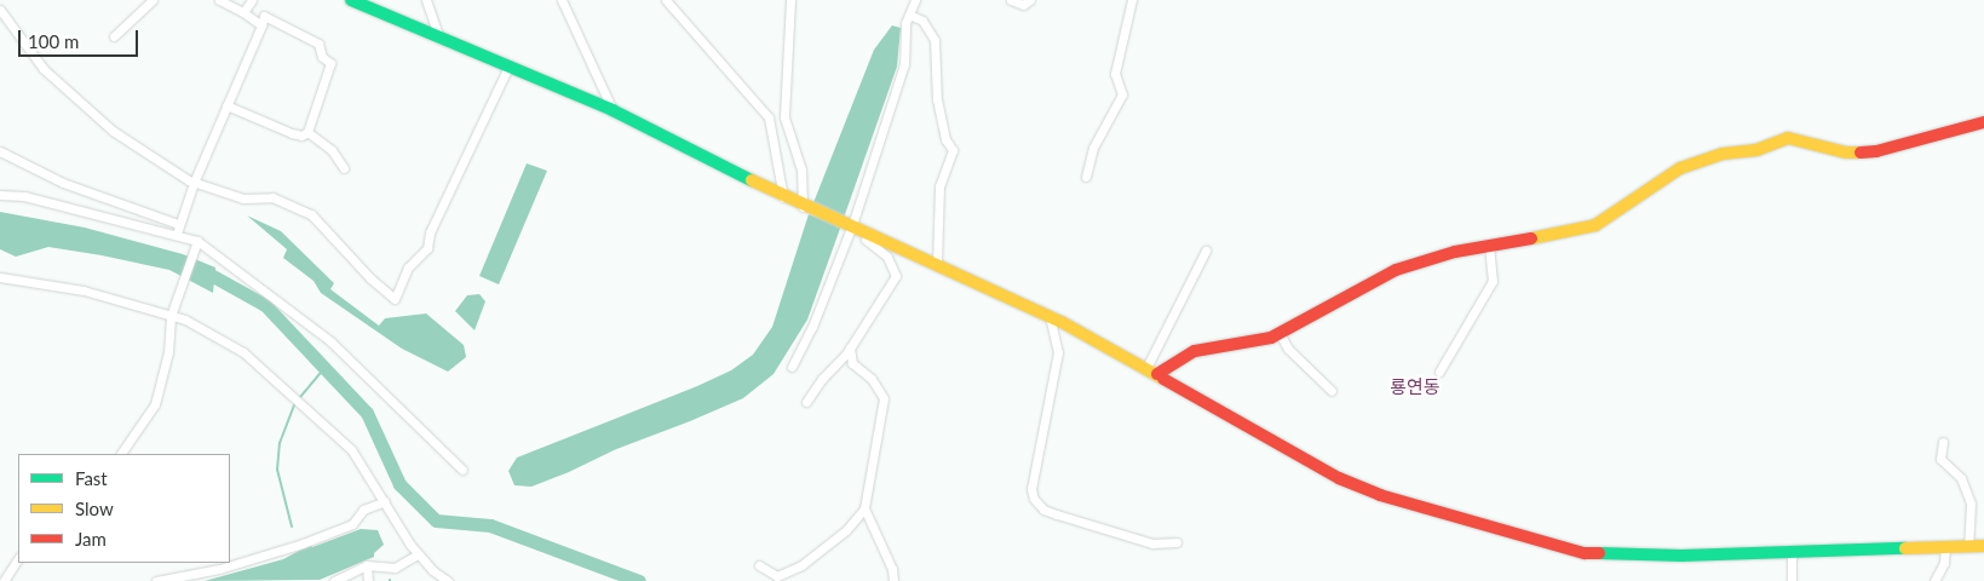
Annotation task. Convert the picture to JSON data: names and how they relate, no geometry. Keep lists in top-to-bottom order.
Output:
{
  "districts": ["룡연동"],
  "legend": ["Fast", "Slow", "Jam"],
  "scale_bar": "100 m"
}
